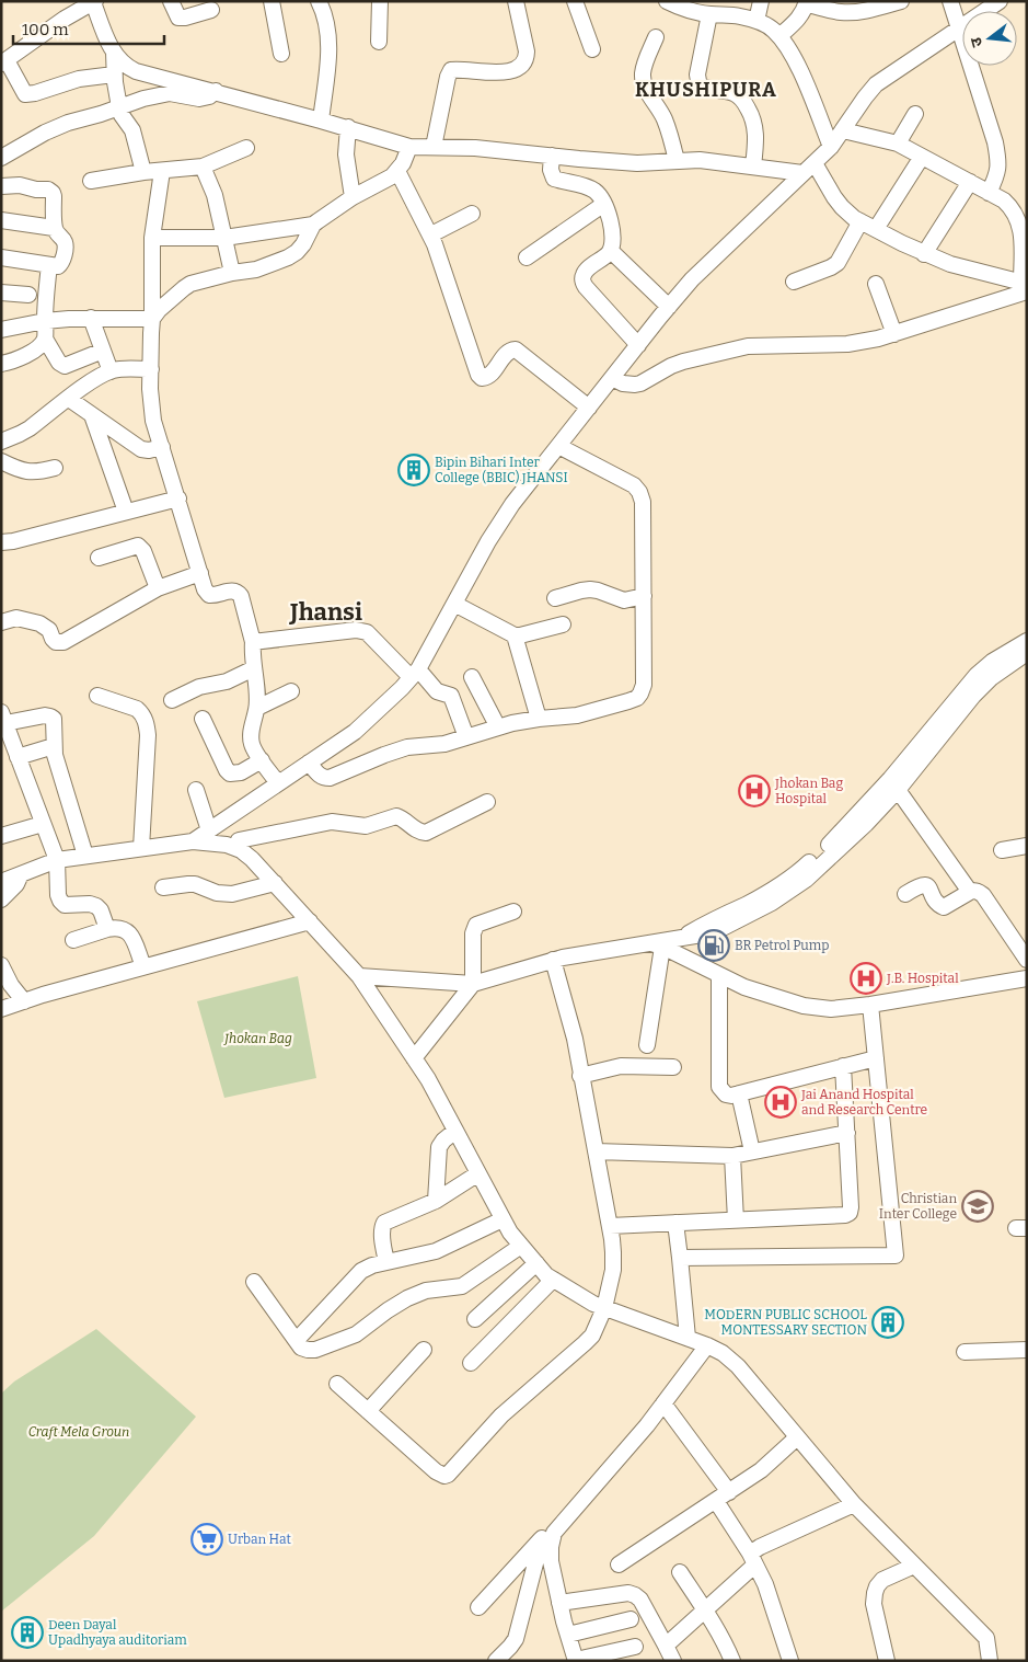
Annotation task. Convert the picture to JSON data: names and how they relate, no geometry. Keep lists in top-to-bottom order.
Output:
{
  "districts": ["KHUSHIPURA", "Jhansi"],
  "parks": ["Jhokan Bag", "Craft Mela Groun"],
  "places": {
    "building": ["Bipin Bihari Inter College (BBIC) JHANSI", "MODERN PUBLIC SCHOOL MONTESSARY SECTION", "Deen Dayal Upadhyaya auditoriam"],
    "hospital": ["Jhokan Bag Hospital", "J.B. Hospital", "Jai Anand Hospital and Research Centre"],
    "fuel station": ["BR Petrol Pump"],
    "school or university": ["Christian Inter College"],
    "supermarket": ["Urban Hat"]
  },
  "scale_bar": "100 m",
  "north": "left"
}
